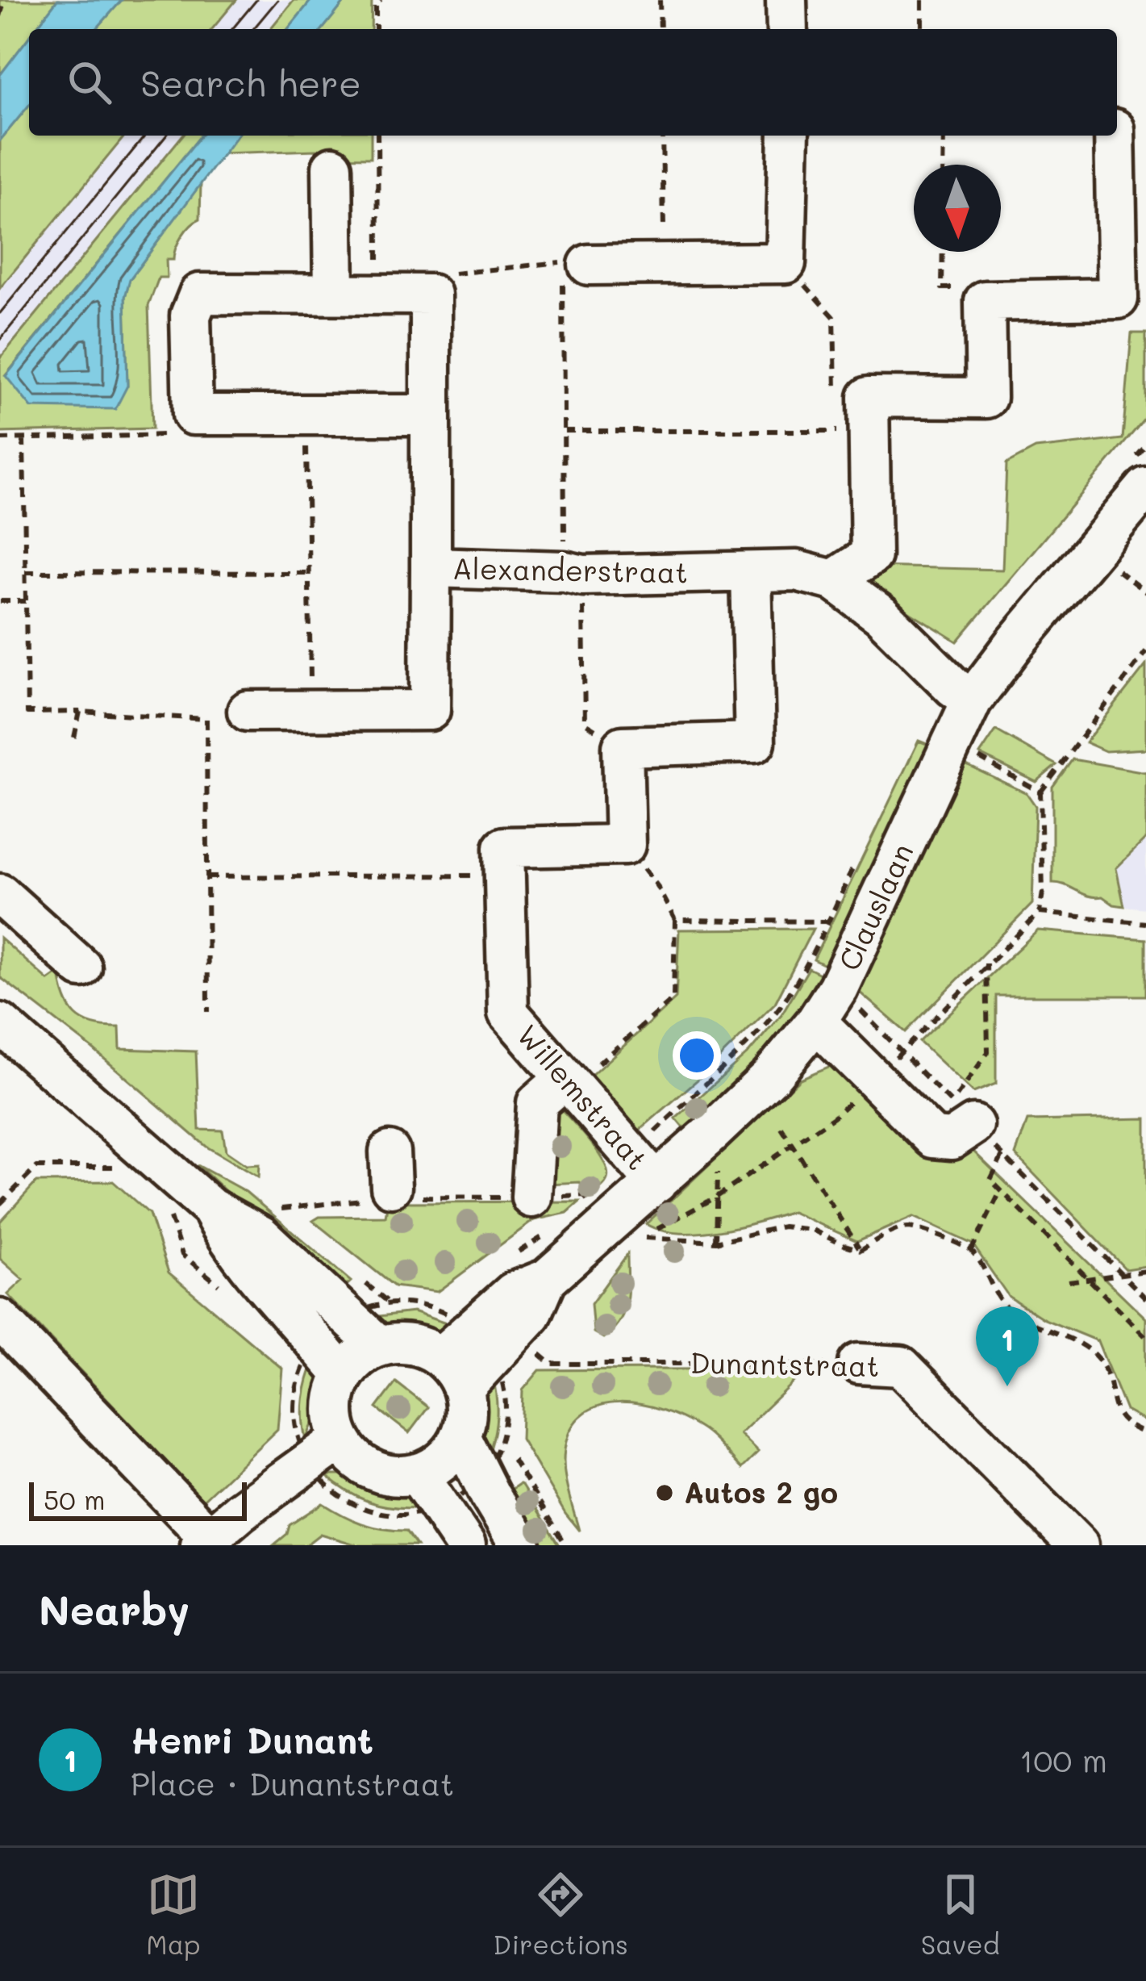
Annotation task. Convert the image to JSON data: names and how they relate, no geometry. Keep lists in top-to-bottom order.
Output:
{
  "streets": {
    "street": [
      "Alexanderstraat",
      "Clauslaan",
      "Willemstraat",
      "Dunantstraat"
    ]
  },
  "crossings": [
    ["Clauslaan", "Willemstraat"]
  ],
  "places": ["Autos 2 go"],
  "scale_bar": "50 m",
  "north": "bottom",
  "page": {
    "search": "Search here",
    "pins": "1",
    "scale": "50 m",
    "heading": "Nearby",
    "list": [
      {
        "mark": "1",
        "name": "Henri Dunant",
        "note": "Place · Dunantstraat",
        "value": "100 m"
      }
    ],
    "nav": ["Map", "Directions", "Saved"]
  }
}
